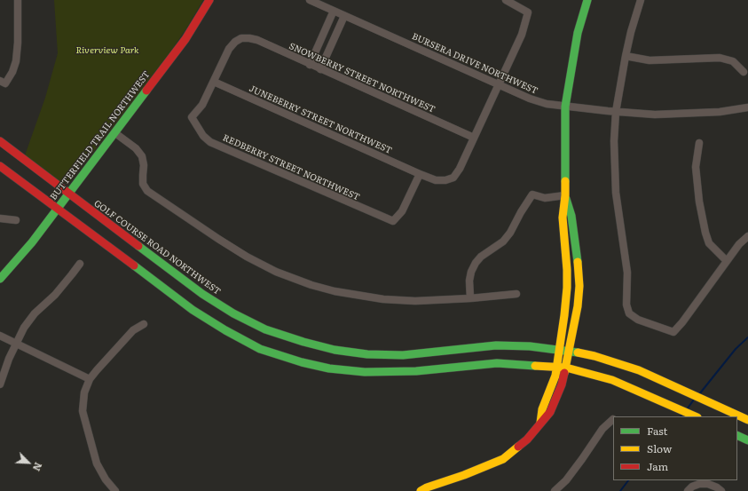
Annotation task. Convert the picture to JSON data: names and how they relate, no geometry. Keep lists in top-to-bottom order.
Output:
{
  "streets": {
    "main road": ["BUTTERFIELD TRAIL NORTHWEST", "GOLF COURSE ROAD NORTHWEST"],
    "street": [
      "BURSERA DRIVE NORTHWEST",
      "SNOWBERRY STREET NORTHWEST",
      "JUNEBERRY STREET NORTHWEST",
      "REDBERRY STREET NORTHWEST"
    ]
  },
  "crossings": [
    ["SNOWBERRY STREET NORTHWEST", "JUNEBERRY STREET NORTHWEST"],
    ["SNOWBERRY STREET NORTHWEST", "REDBERRY STREET NORTHWEST"],
    ["JUNEBERRY STREET NORTHWEST", "REDBERRY STREET NORTHWEST"],
    ["BUTTERFIELD TRAIL NORTHWEST", "GOLF COURSE ROAD NORTHWEST"]
  ],
  "parks": ["Riverview Park"],
  "legend": ["Fast", "Slow", "Jam"],
  "north": "bottom right"
}
